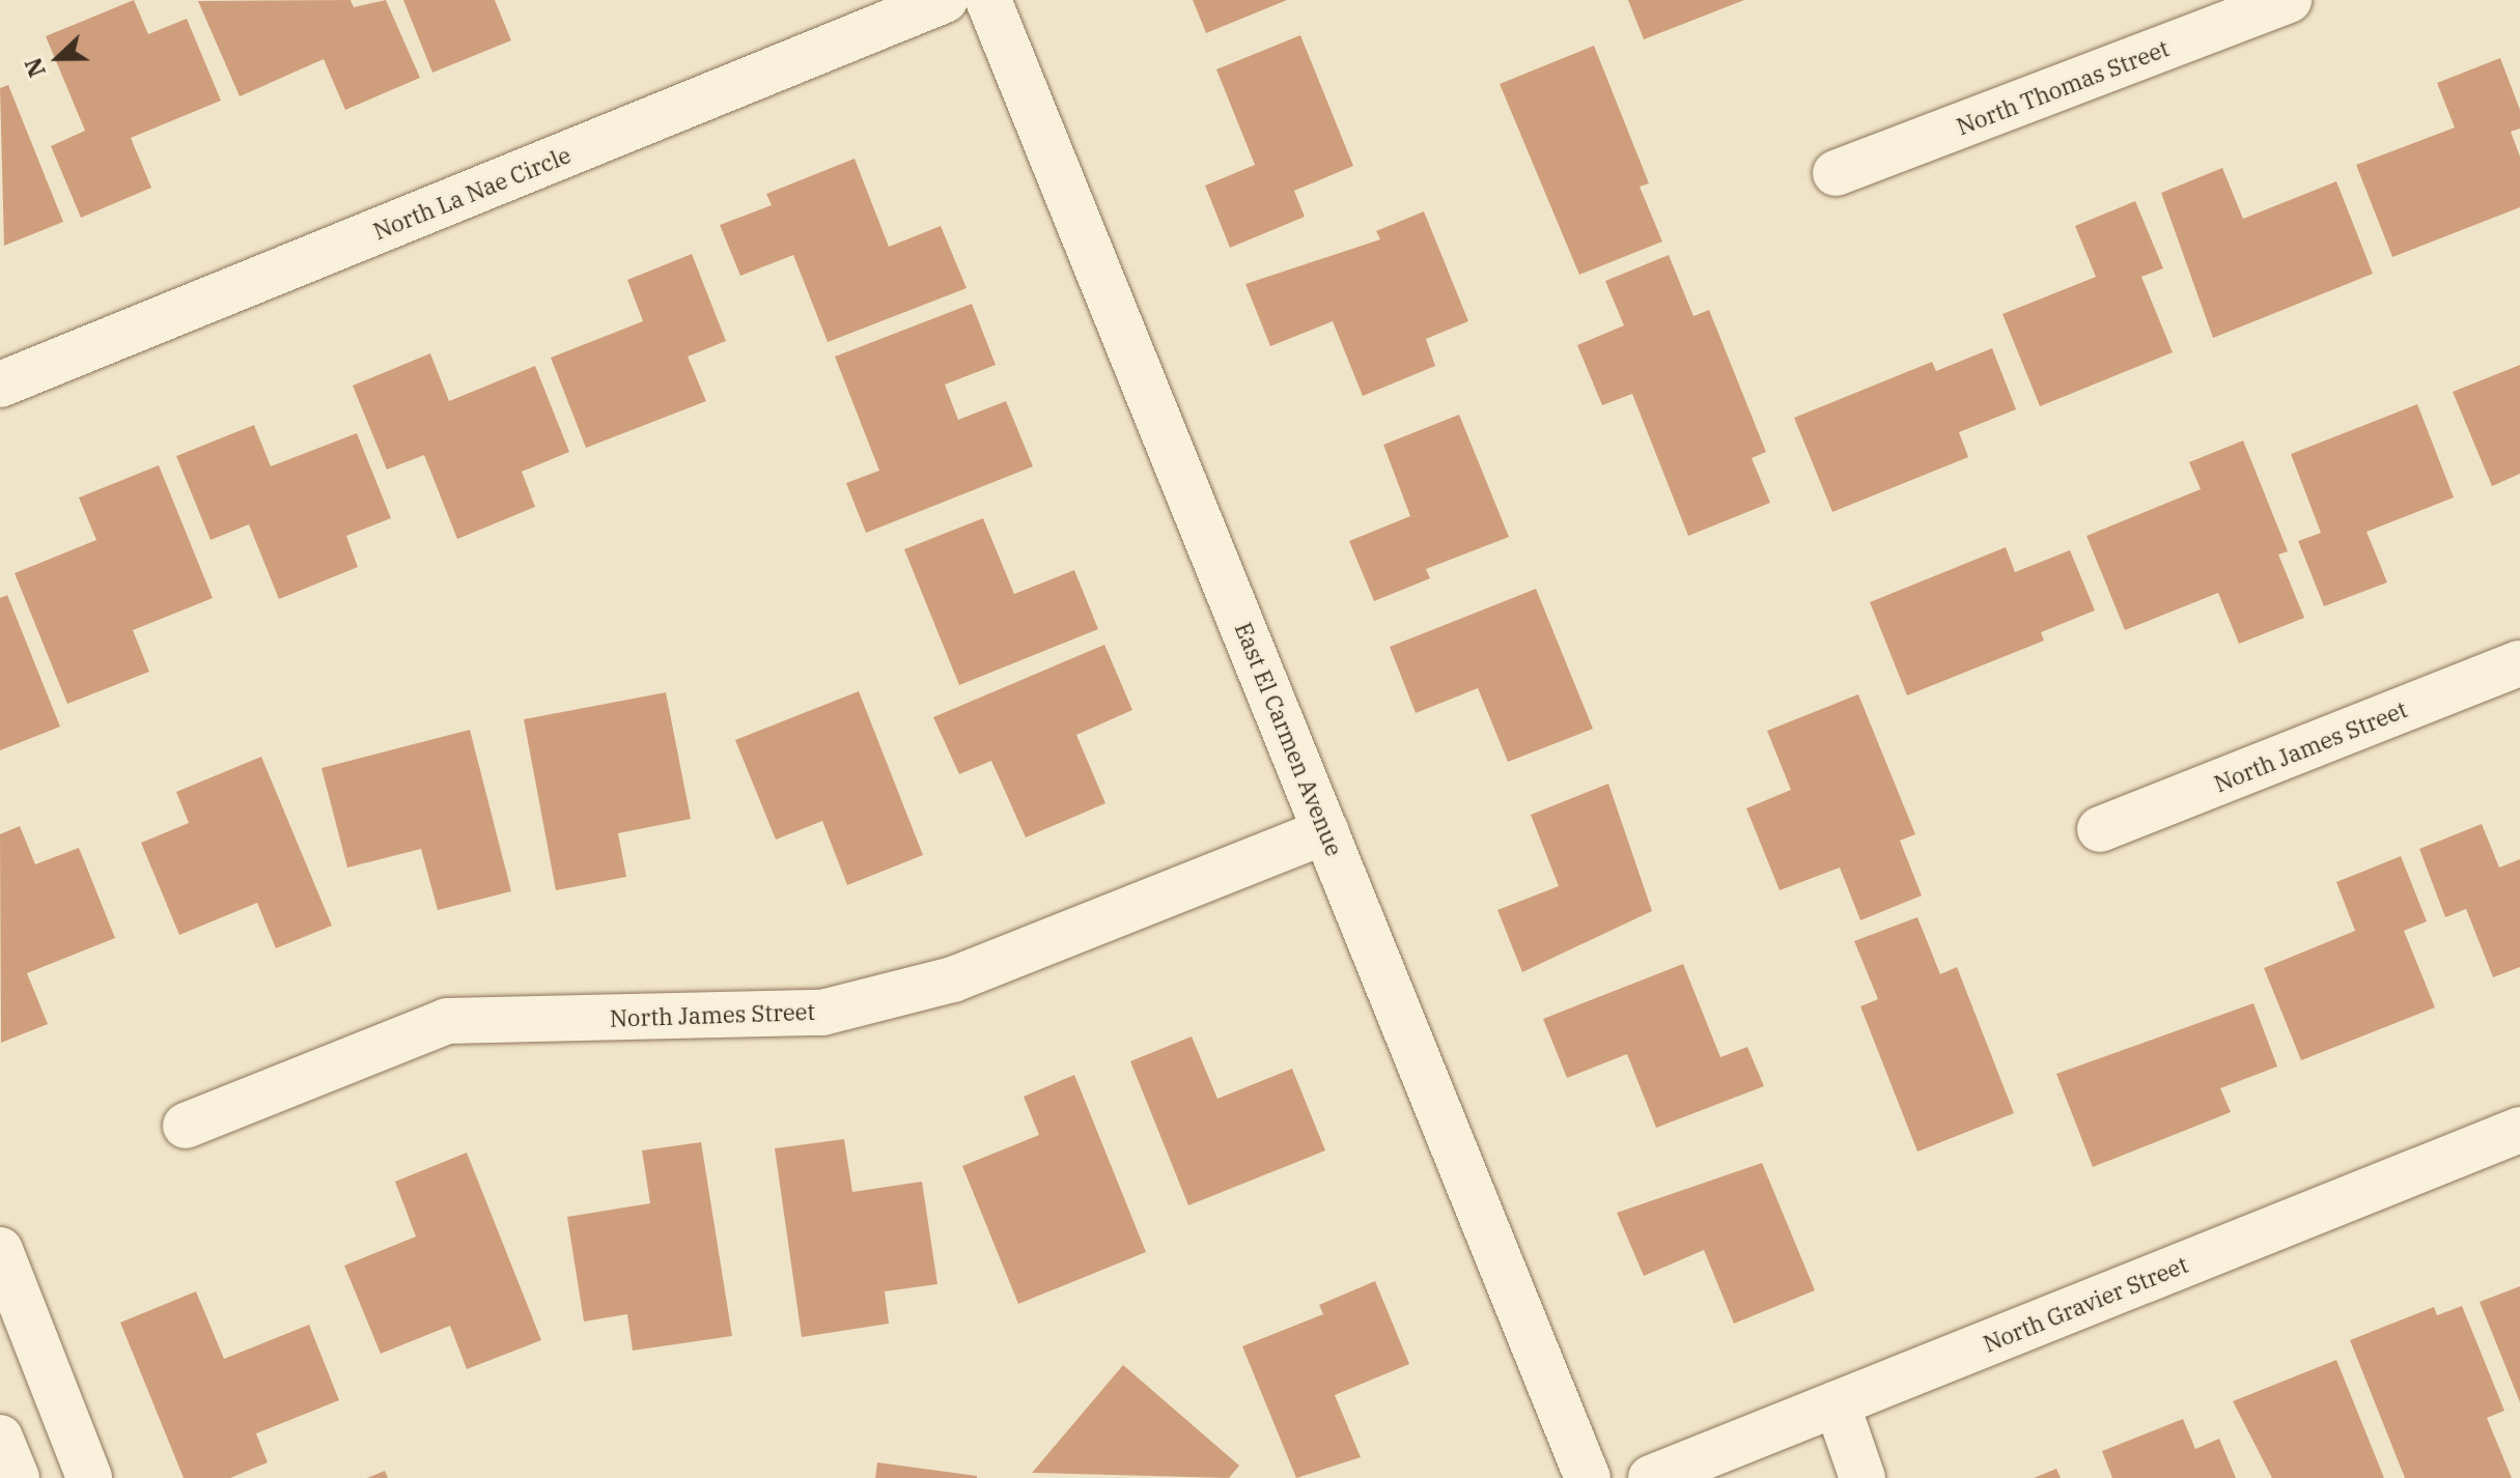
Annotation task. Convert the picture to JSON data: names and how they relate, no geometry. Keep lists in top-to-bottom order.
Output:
{
  "streets": {
    "street": [
      "North Thomas Street",
      "North La Nae Circle",
      "East El Carmen Avenue",
      "North James Street",
      "North Gravier Street"
    ]
  },
  "crossings": [
    ["East El Carmen Avenue", "North James Street"]
  ],
  "north": "left"
}
